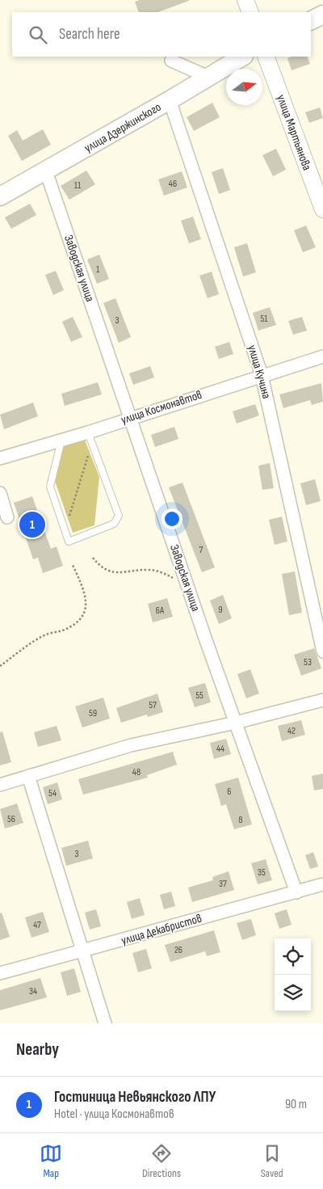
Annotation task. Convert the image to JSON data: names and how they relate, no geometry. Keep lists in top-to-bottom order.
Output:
{
  "streets": {
    "main road": ["улица Дзержинского", "улица Мартьянова"],
    "street": [
      "Заводская улица",
      "улица Кучина",
      "улица Космонавтов",
      "улица Декабристов"
    ]
  },
  "crossings": [
    ["улица Дзержинского", "Заводская улица"],
    ["улица Дзержинского", "улица Кучина"],
    ["Заводская улица", "улица Космонавтов"],
    ["Заводская улица", "улица Декабристов"],
    ["улица Кучина", "улица Космонавтов"]
  ],
  "house_numbers": [
    "46",
    "11",
    "1",
    "51",
    "3",
    "7",
    "9",
    "6А",
    "53",
    "55",
    "57",
    "59",
    "42",
    "44",
    "48",
    "6",
    "54",
    "56",
    "8",
    "3",
    "35",
    "37",
    "47",
    "26",
    "34"
  ],
  "north": "right",
  "page": {
    "search": "Search here",
    "pins": "1",
    "heading": "Nearby",
    "list": [
      {
        "mark": "1",
        "name": "Гостиница Невьянского ЛПУ",
        "note": "Hotel · улица Космонавтов",
        "value": "90 m"
      }
    ],
    "nav": ["Map", "Directions", "Saved"]
  }
}
